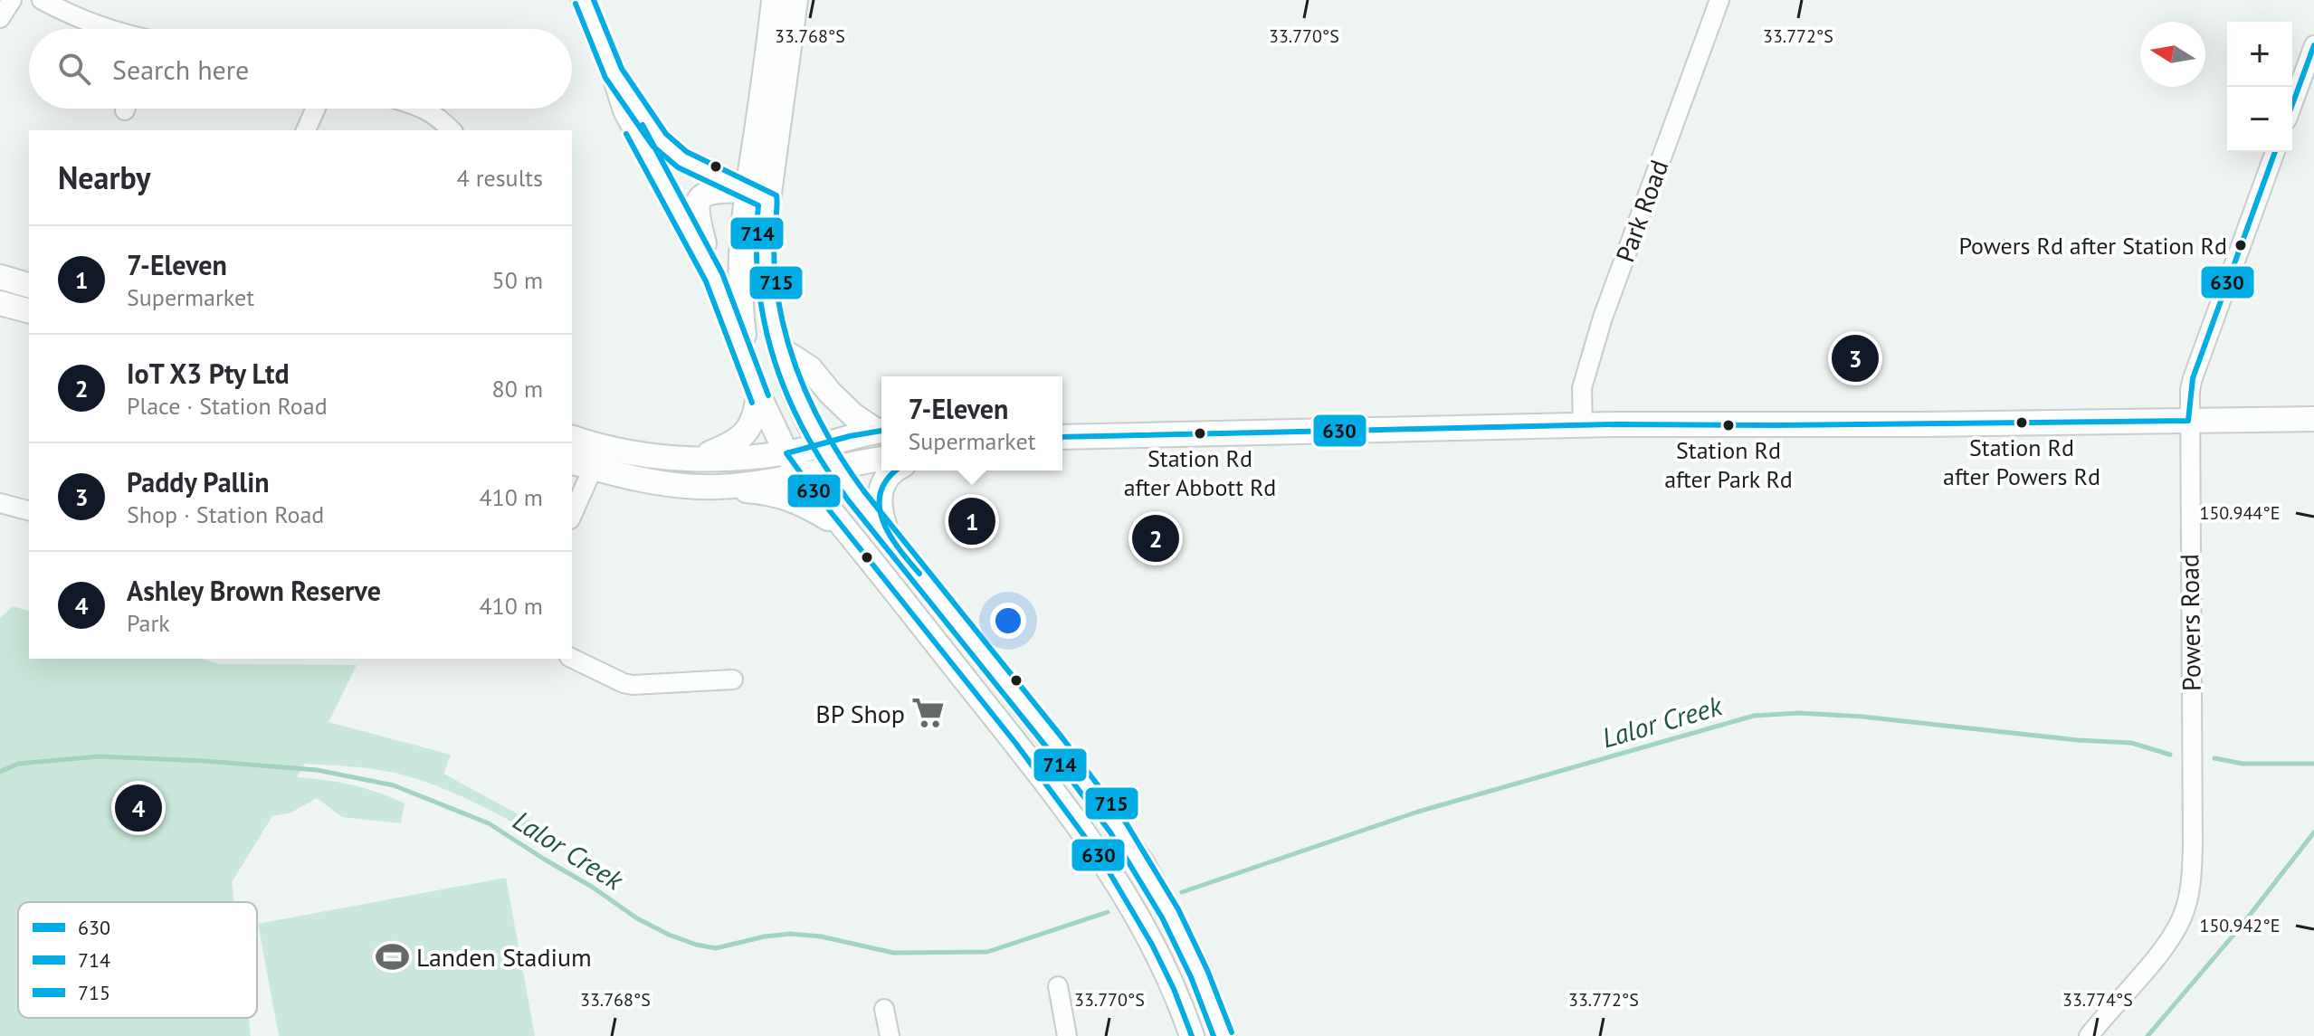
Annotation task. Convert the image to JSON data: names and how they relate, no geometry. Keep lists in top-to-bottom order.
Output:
{
  "streets": {
    "street": ["Park Road", "Powers Road"]
  },
  "water": ["Lalor Creek"],
  "places": {
    "other": [
      "Powers Rd after Station Rd",
      "Station Rd after Powers Rd",
      "Station Rd after Park Rd",
      "Station Rd after Abbott Rd"
    ],
    "supermarket": ["BP Shop"],
    "sports": ["Landen Stadium"]
  },
  "lines": ["transit line 715", "transit line 714", "transit line 630"],
  "legend": ["630", "714", "715"],
  "north": "left",
  "page": {
    "map_buttons": ["+", "−"],
    "search": "Search here",
    "heading": ["Nearby", "4 results"],
    "list": [
      {
        "mark": "1",
        "name": "7-Eleven",
        "note": "Supermarket",
        "value": "50 m"
      },
      {
        "mark": "2",
        "name": "IoT X3 Pty Ltd",
        "note": "Place · Station Road",
        "value": "80 m"
      },
      {
        "mark": "3",
        "name": "Paddy Pallin",
        "note": "Shop · Station Road",
        "value": "410 m"
      },
      {
        "mark": "4",
        "name": "Ashley Brown Reserve",
        "note": "Park",
        "value": "410 m"
      }
    ],
    "pins": [
      "3",
      "1",
      "2",
      "4"
    ],
    "popup": ["7-Eleven", "Supermarket"]
  },
  "coordinates": [
    "33.768°S",
    "33.770°S",
    "33.772°S",
    "150.944°E",
    "150.942°E",
    "33.774°S"
  ]
}
